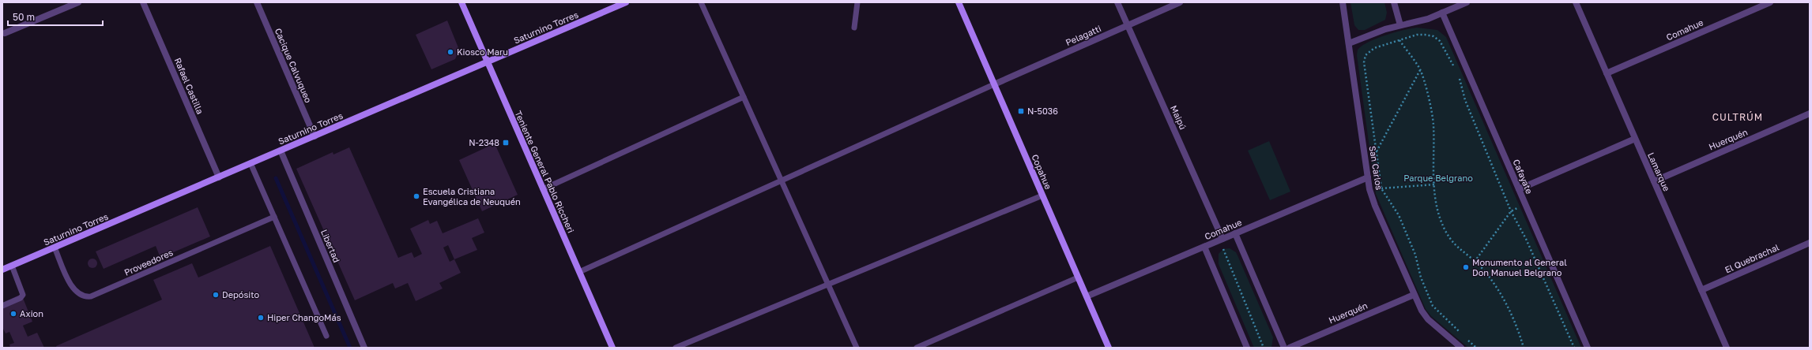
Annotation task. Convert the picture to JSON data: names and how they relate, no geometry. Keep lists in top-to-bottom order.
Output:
{
  "streets": {
    "street": [
      "Saturnino Torres",
      "Comahue",
      "Pelagatti",
      "Cacique Calvuqueo",
      "Rafael Castilla",
      "Maipú",
      "Huerquén",
      "San Carlos",
      "Teniente General Pablo Riccheri",
      "Copahue",
      "Lamarque",
      "Cafayate",
      "Libertad",
      "El Quebrachal"
    ],
    "lane": ["Proveedores"]
  },
  "crossings": [
    ["Saturnino Torres", "Cacique Calvuqueo"],
    ["Saturnino Torres", "Rafael Castilla"],
    ["Saturnino Torres", "Teniente General Pablo Riccheri"],
    ["Saturnino Torres", "Libertad"],
    ["Saturnino Torres", "Proveedores"],
    ["Comahue", "Maipú"],
    ["Comahue", "San Carlos"],
    ["Comahue", "Copahue"],
    ["Comahue", "Lamarque"],
    ["Pelagatti", "Maipú"],
    ["Pelagatti", "Copahue"],
    ["Huerquén", "San Carlos"],
    ["Huerquén", "Lamarque"],
    ["Lamarque", "El Quebrachal"]
  ],
  "districts": ["CULTRÚM"],
  "parks": ["Parque Belgrano"],
  "places": {
    "other": [
      "Kiosco Maru",
      "Escuela Cristiana Evangélica de Neuquén",
      "Monumento al General Don Manuel Belgrano",
      "Depósito",
      "Axion",
      "Hiper ChangoMás"
    ],
    "transit": ["N-5036", "N-2348"]
  },
  "scale_bar": "50 m"
}
